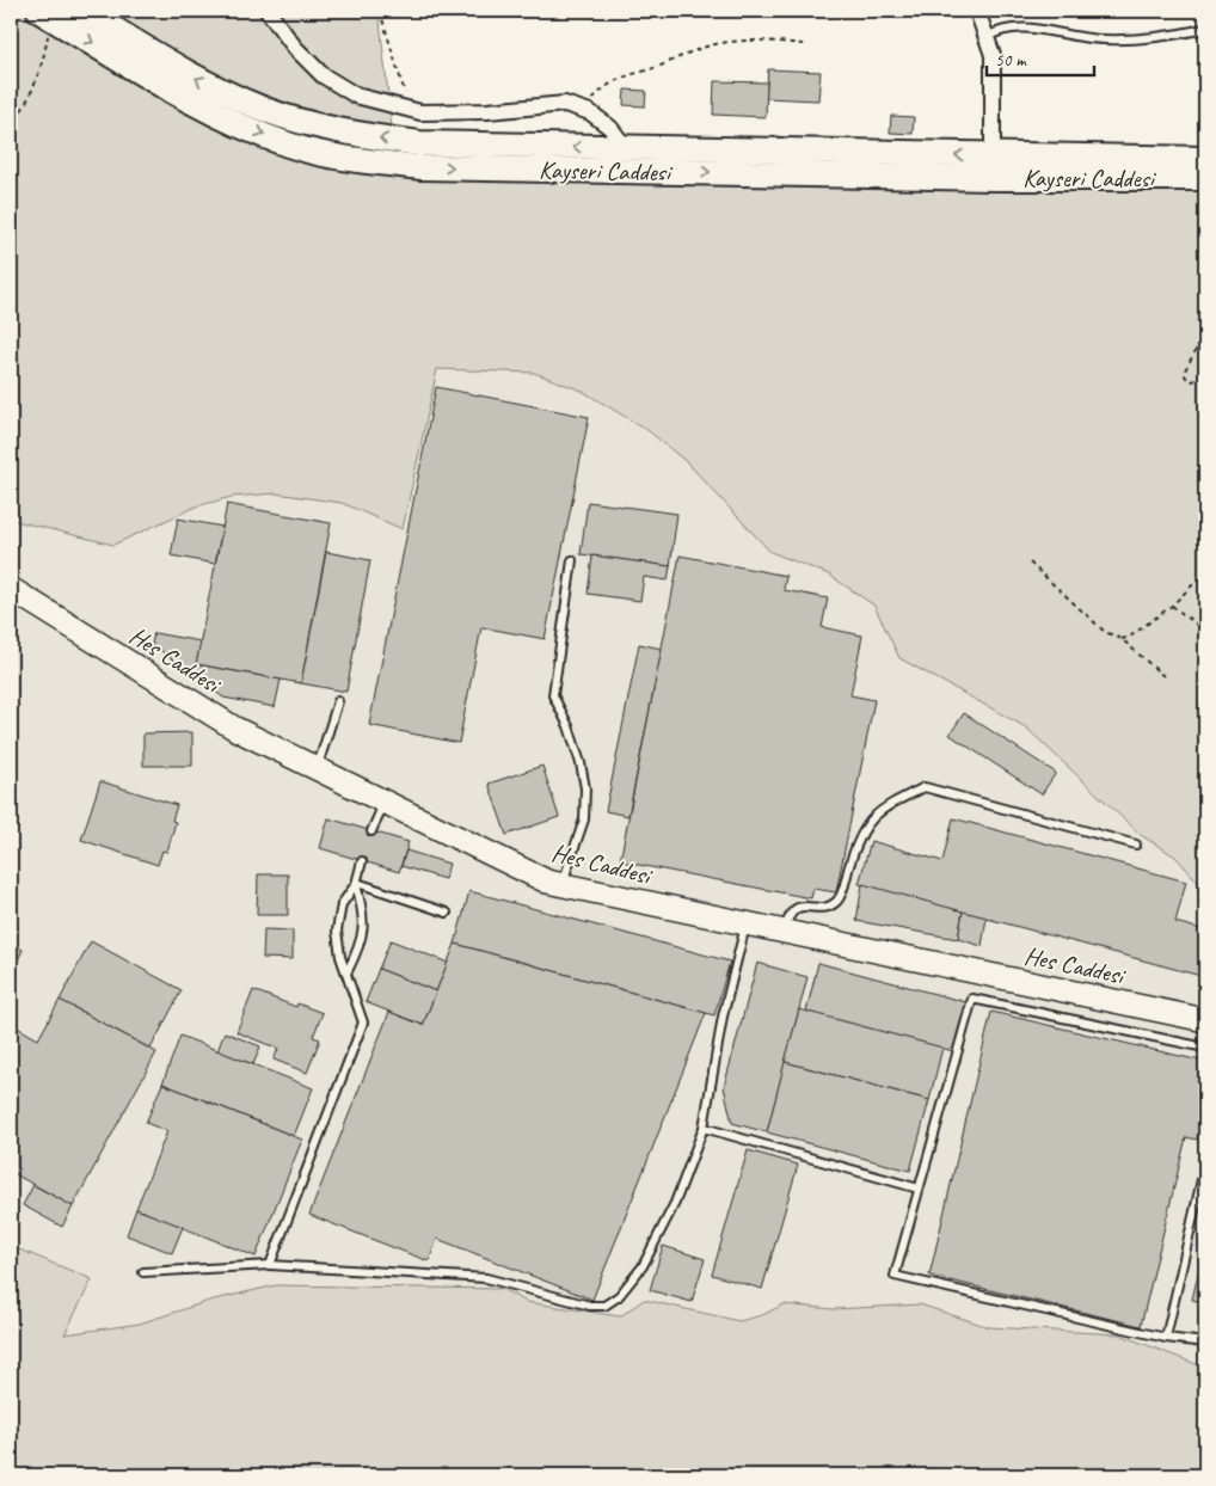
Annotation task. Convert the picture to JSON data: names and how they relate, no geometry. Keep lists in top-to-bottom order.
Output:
{
  "streets": {
    "main road": ["Kayseri Caddesi"],
    "street": ["Hes Caddesi"]
  },
  "scale_bar": "50 m"
}
